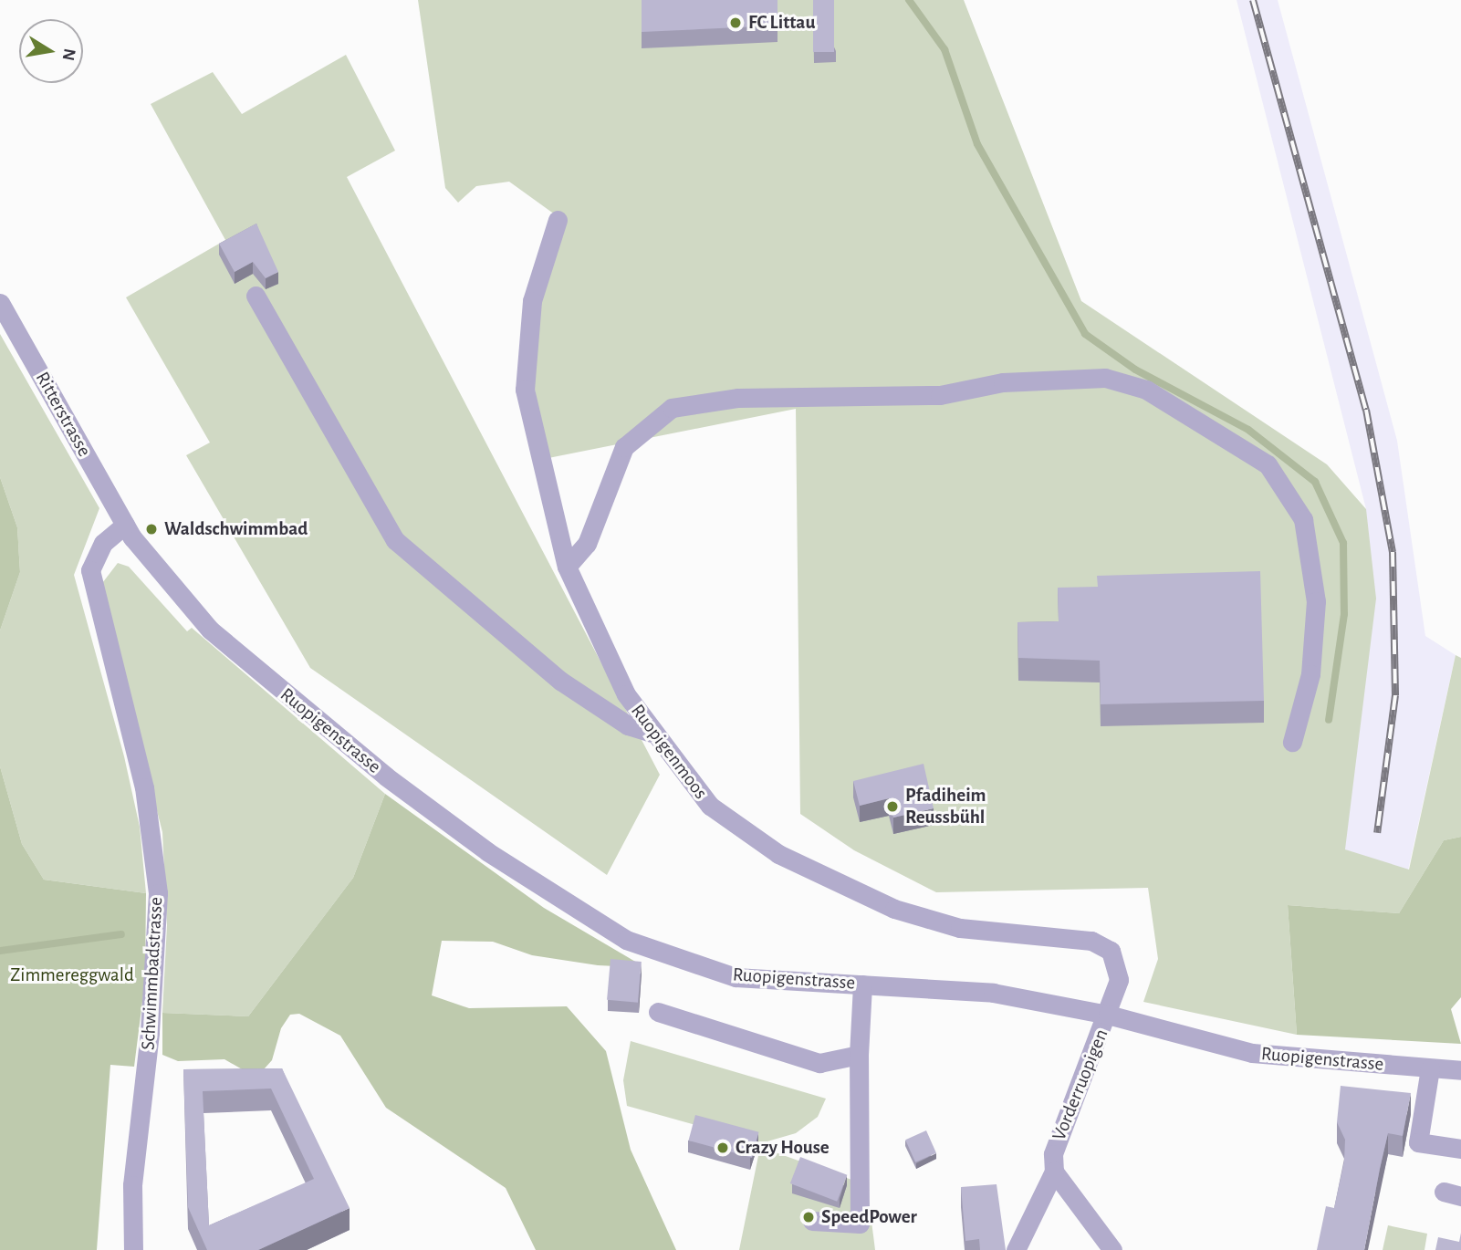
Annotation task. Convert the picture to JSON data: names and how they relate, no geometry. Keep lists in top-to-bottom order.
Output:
{
  "streets": {
    "street": [
      "Ritterstrasse",
      "Ruopigenstrasse",
      "Ruopigenmoos",
      "Schwimmbadstrasse",
      "Vorderruopigen"
    ]
  },
  "crossings": [
    ["Ritterstrasse", "Ruopigenstrasse"],
    ["Ritterstrasse", "Schwimmbadstrasse"],
    ["Ruopigenstrasse", "Ruopigenmoos"],
    ["Ruopigenstrasse", "Schwimmbadstrasse"],
    ["Ruopigenstrasse", "Vorderruopigen"],
    ["Ruopigenmoos", "Vorderruopigen"]
  ],
  "parks": ["Zimmereggwald"],
  "places": [
    "FC Littau",
    "Waldschwimmbad",
    "Pfadiheim Reussbühl",
    "Crazy House",
    "SpeedPower"
  ],
  "north": "right"
}
